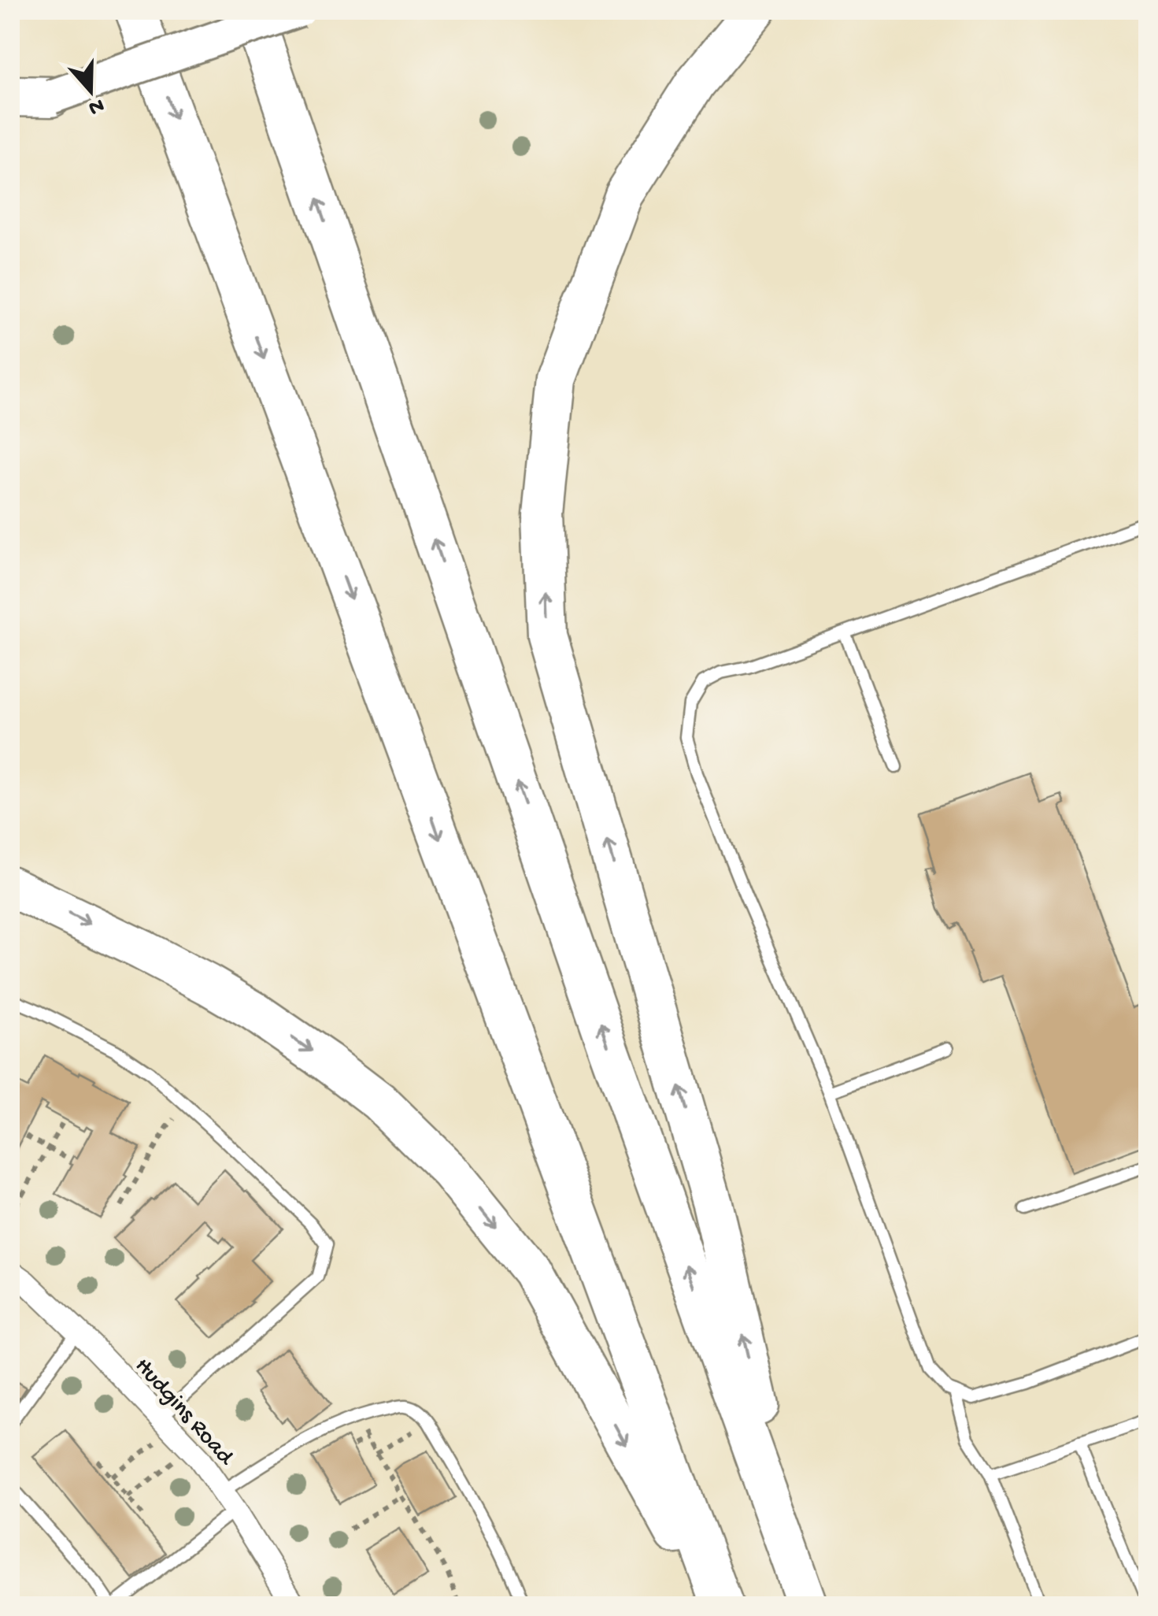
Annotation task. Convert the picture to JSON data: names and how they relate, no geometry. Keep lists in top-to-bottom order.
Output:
{
  "streets": {
    "street": ["Hudgins Road"]
  },
  "north": "bottom"
}
